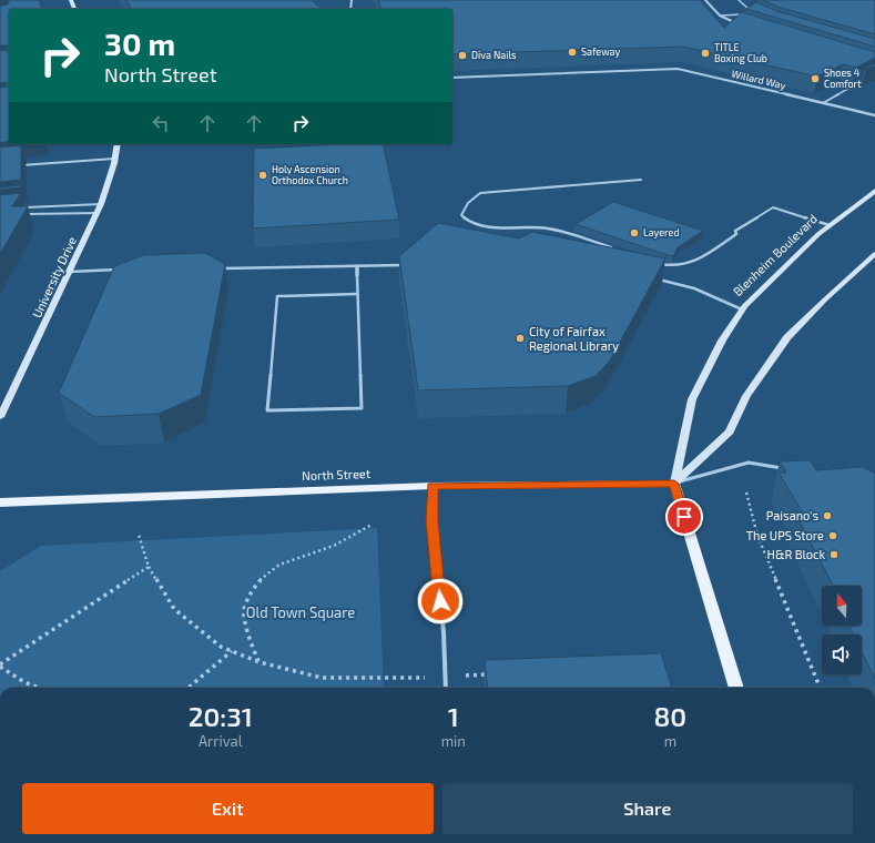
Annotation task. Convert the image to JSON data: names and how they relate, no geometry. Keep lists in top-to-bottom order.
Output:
{
  "streets": {
    "main road": ["Blenheim Boulevard", "University Drive", "North Street"],
    "street": ["Willard Way"]
  },
  "crossings": [
    ["Blenheim Boulevard", "North Street"]
  ],
  "parks": ["Old Town Square"],
  "places": [
    "Safeway",
    "TITLE Boxing Club",
    "Diva Nails",
    "Shoes 4 Comfort",
    "Holy Ascension Orthodox Church",
    "Layered",
    "City of Fairfax Regional Library",
    "Paisano's",
    "The UPS Store",
    "H&R Block"
  ],
  "north": "top",
  "page": {
    "turn": ["30 m", "North Street"],
    "eta": [
      "20:31",
      "Arrival",
      "1",
      "min",
      "80",
      "m"
    ],
    "buttons": ["Exit", "Share"]
  }
}
